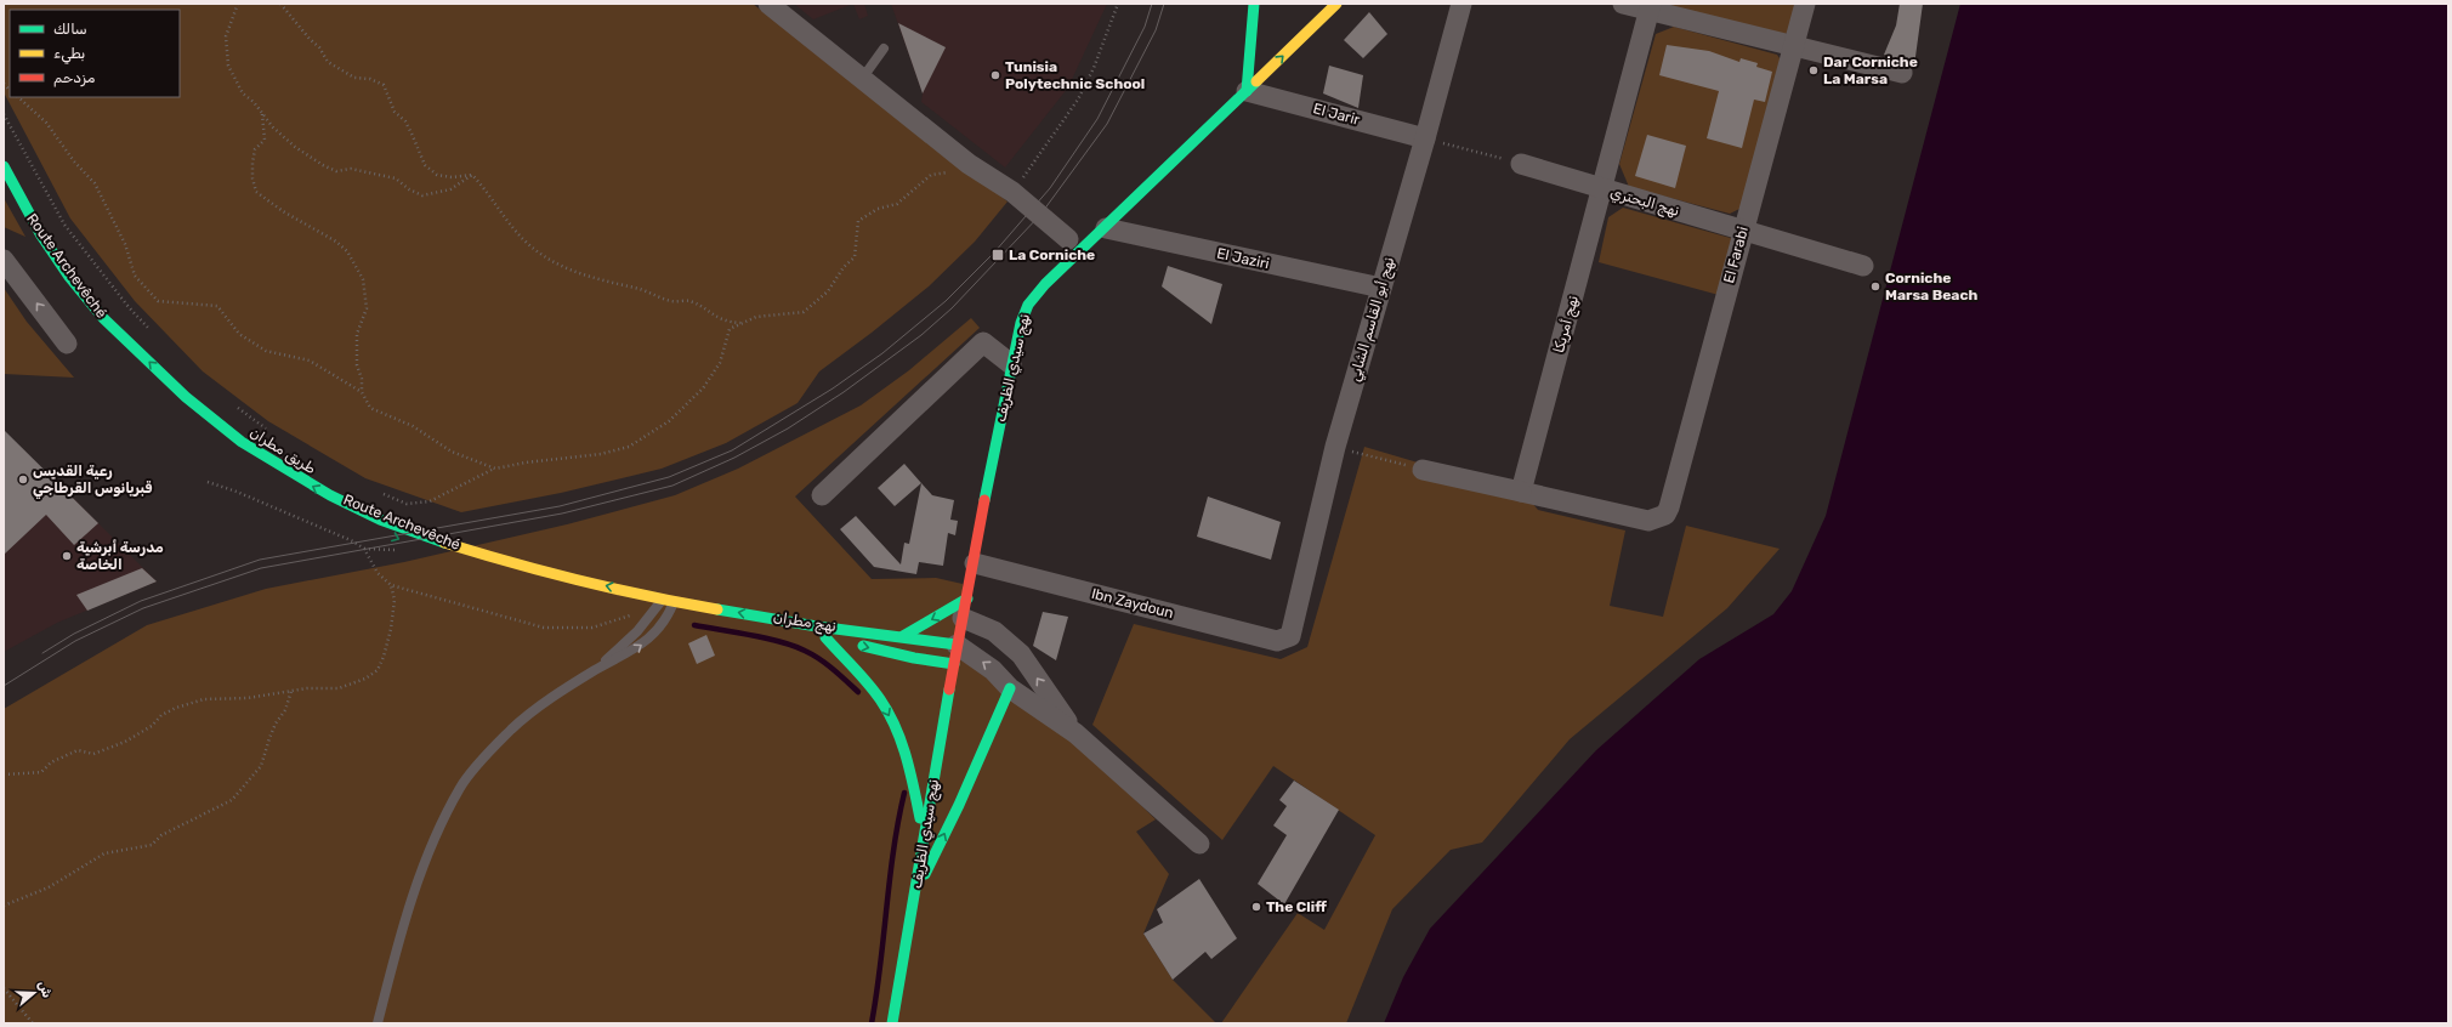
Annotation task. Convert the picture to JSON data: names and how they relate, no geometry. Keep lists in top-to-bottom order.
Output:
{
  "streets": {
    "street": [
      "El Jarir",
      "نهج البحتري",
      "El Farabi",
      "El Jaziri",
      "Route Archevêché",
      "نهج أبو القاسم الشابي",
      "نهج أمريكا",
      "نهج سيدي الظريف",
      "طريق مطران",
      "Ibn Zaydoun",
      "نهج مطران"
    ]
  },
  "crossings": [
    ["El Jarir", "نهج أبو القاسم الشابي"],
    ["El Jarir", "نهج سيدي الظريف"],
    ["نهج البحتري", "El Farabi"],
    ["نهج البحتري", "نهج أمريكا"],
    ["El Farabi", "نهج أمريكا"],
    ["El Jaziri", "نهج أبو القاسم الشابي"],
    ["El Jaziri", "نهج سيدي الظريف"],
    ["نهج أبو القاسم الشابي", "Ibn Zaydoun"],
    ["نهج سيدي الظريف", "Ibn Zaydoun"],
    ["نهج سيدي الظريف", "نهج مطران"],
    ["طريق مطران", "نهج مطران"]
  ],
  "one_way": ["Route Archevêché"],
  "places": {
    "other": [
      "Dar Corniche La Marsa",
      "Tunisia Polytechnic School",
      "Corniche Marsa Beach",
      "رعية القديس قبريانوس القرطاجي",
      "مدرسة أبرشية الخاصة",
      "The Cliff"
    ],
    "transit": ["La Corniche"]
  },
  "legend": ["سالك", "بطيء", "مزدحم"],
  "north": "right"
}
